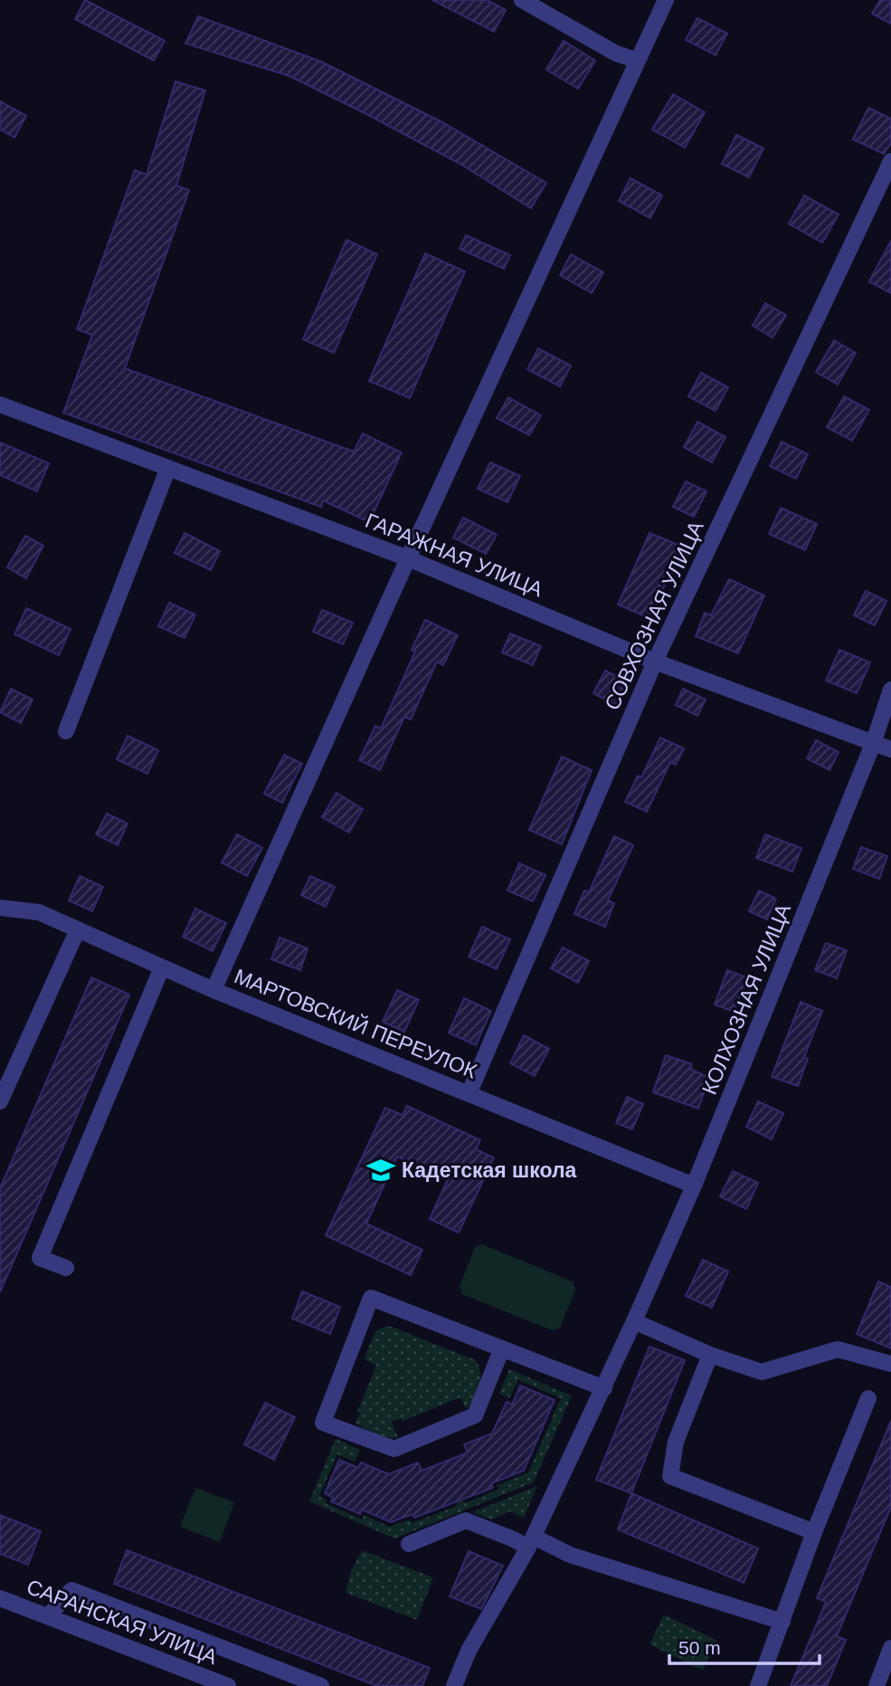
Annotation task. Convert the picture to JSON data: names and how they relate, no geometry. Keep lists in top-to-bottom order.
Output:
{
  "streets": {
    "street": [
      "ГАРАЖНАЯ УЛИЦА",
      "СОВХОЗНАЯ УЛИЦА",
      "КОЛХОЗНАЯ УЛИЦА",
      "МАРТОВСКИЙ ПЕРЕУЛОК",
      "САРАНСКАЯ УЛИЦА"
    ]
  },
  "crossings": [
    ["ГАРАЖНАЯ УЛИЦА", "СОВХОЗНАЯ УЛИЦА"],
    ["ГАРАЖНАЯ УЛИЦА", "КОЛХОЗНАЯ УЛИЦА"],
    ["СОВХОЗНАЯ УЛИЦА", "МАРТОВСКИЙ ПЕРЕУЛОК"],
    ["КОЛХОЗНАЯ УЛИЦА", "МАРТОВСКИЙ ПЕРЕУЛОК"]
  ],
  "places": {
    "school or university": ["Кадетская школа"]
  },
  "scale_bar": "50 m"
}
